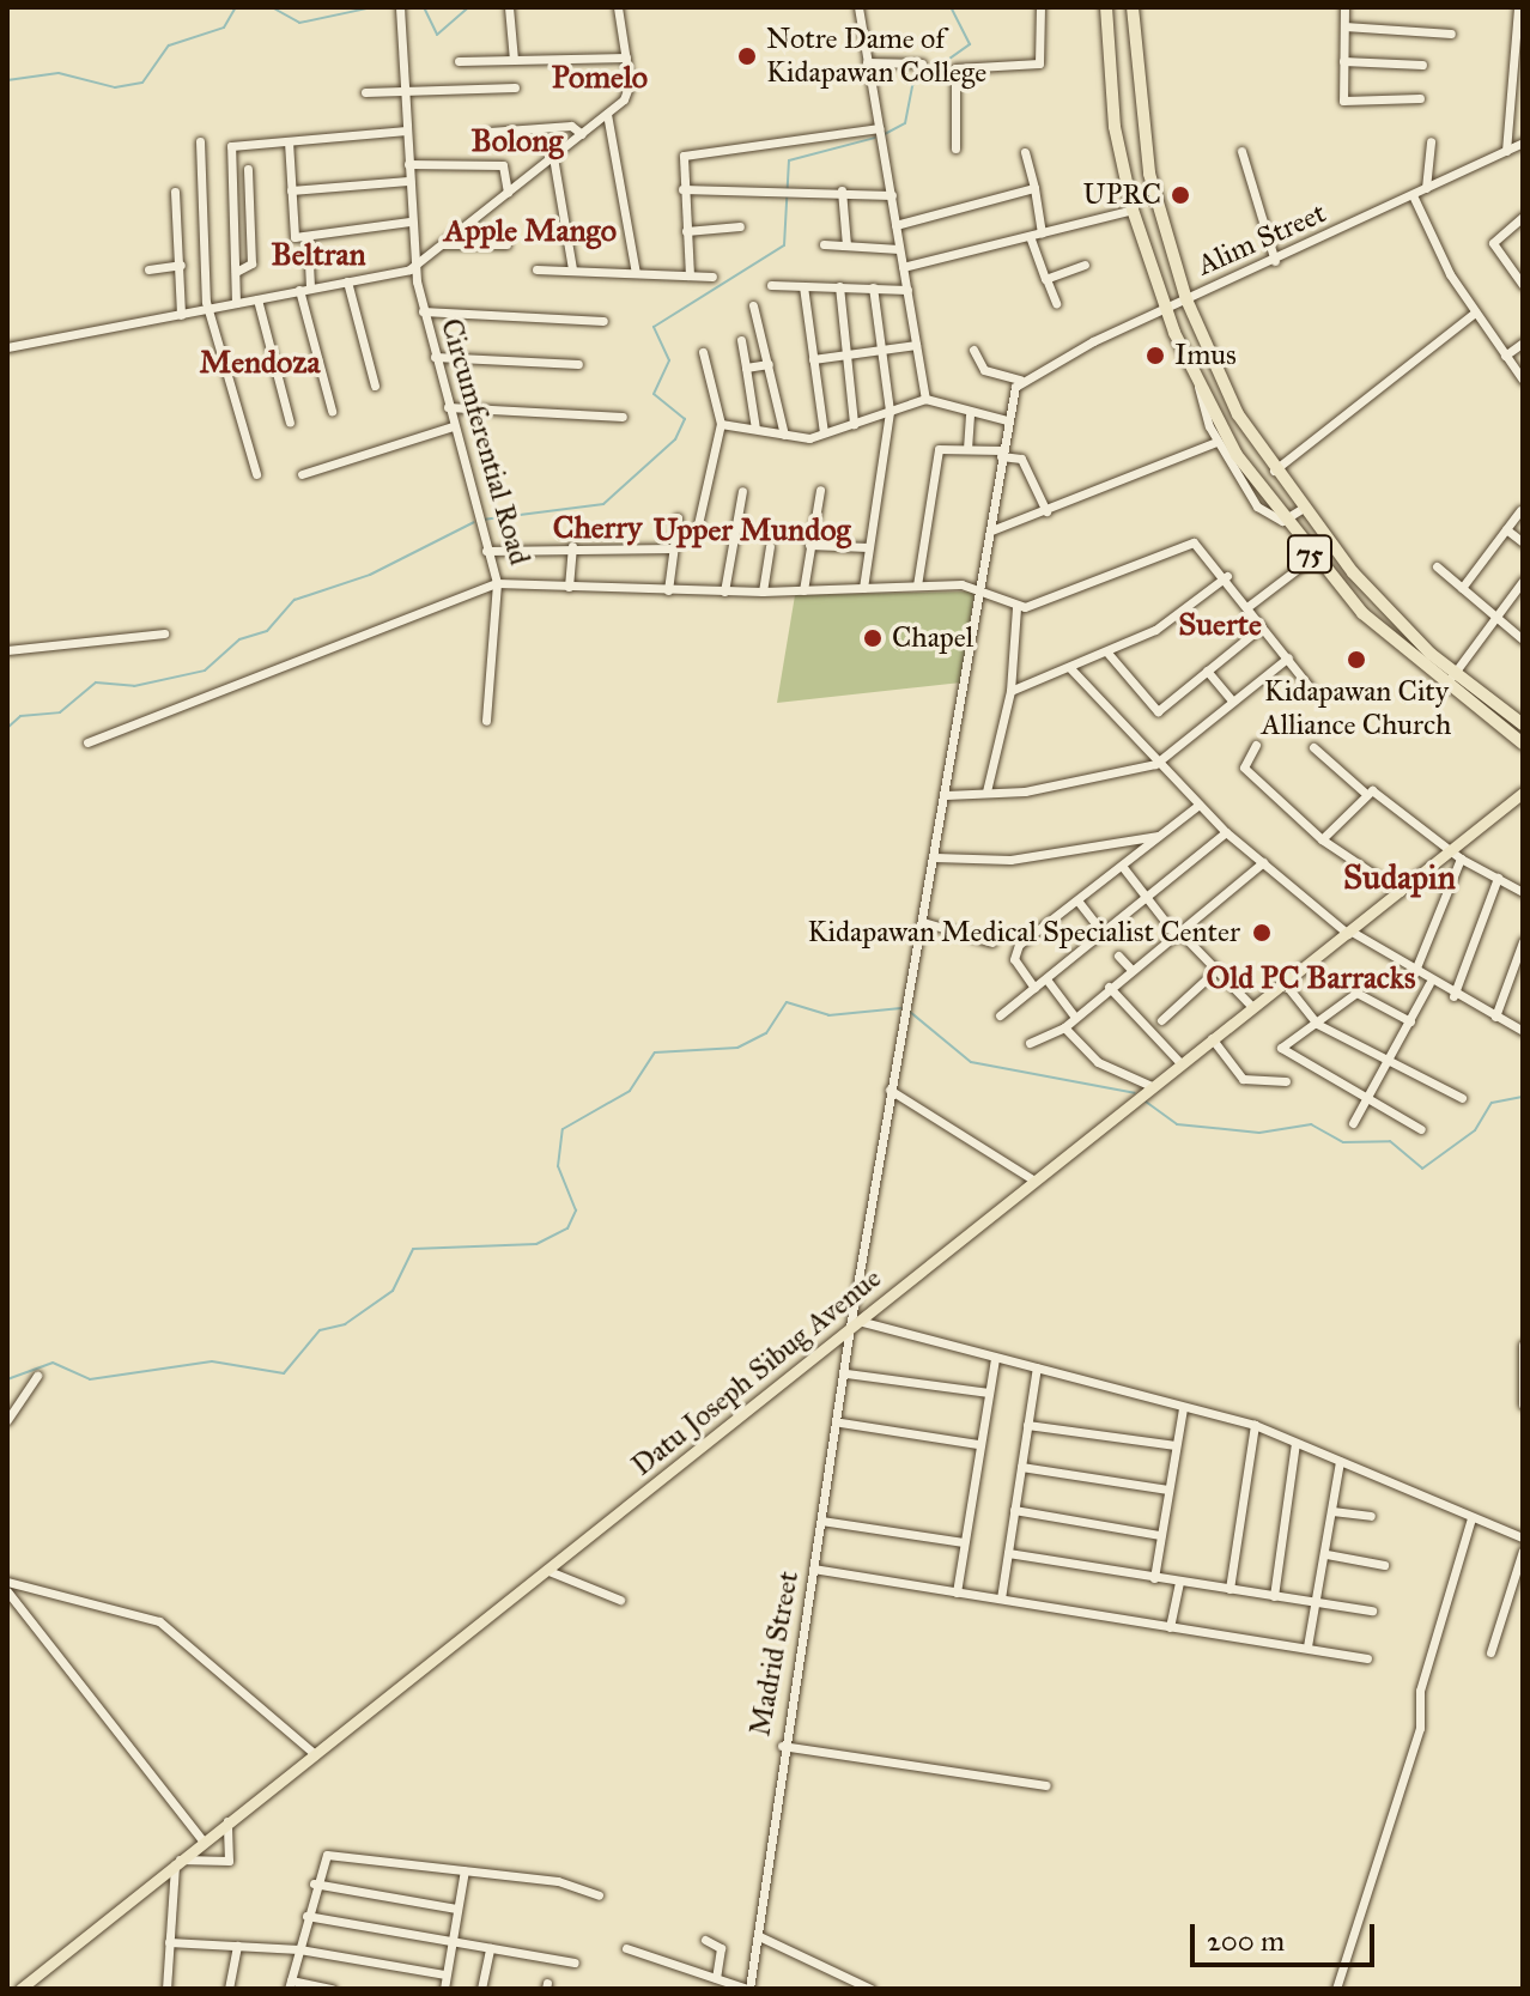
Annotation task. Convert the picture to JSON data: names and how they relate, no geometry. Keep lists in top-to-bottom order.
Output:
{
  "streets": {
    "highway": ["75"],
    "main road": ["Datu Joseph Sibug Avenue"],
    "street": ["Alim Street", "Circumferential Road", "Madrid Street"]
  },
  "crossings": [
    ["Alim Street", "75"],
    ["Alim Street", "Madrid Street"],
    ["Circumferential Road", "Madrid Street"],
    ["Datu Joseph Sibug Avenue", "Madrid Street"]
  ],
  "districts": [
    "Pomelo",
    "Bolong",
    "Apple Mango",
    "Beltran",
    "Mendoza",
    "Cherry",
    "Upper Mundog",
    "Suerte",
    "Sudapin",
    "Old PC Barracks"
  ],
  "places": [
    "Notre Dame of Kidapawan College",
    "UPRC",
    "Imus",
    "Chapel",
    "Kidapawan City Alliance Church",
    "Kidapawan Medical Specialist Center"
  ],
  "scale_bar": "200 m"
}
